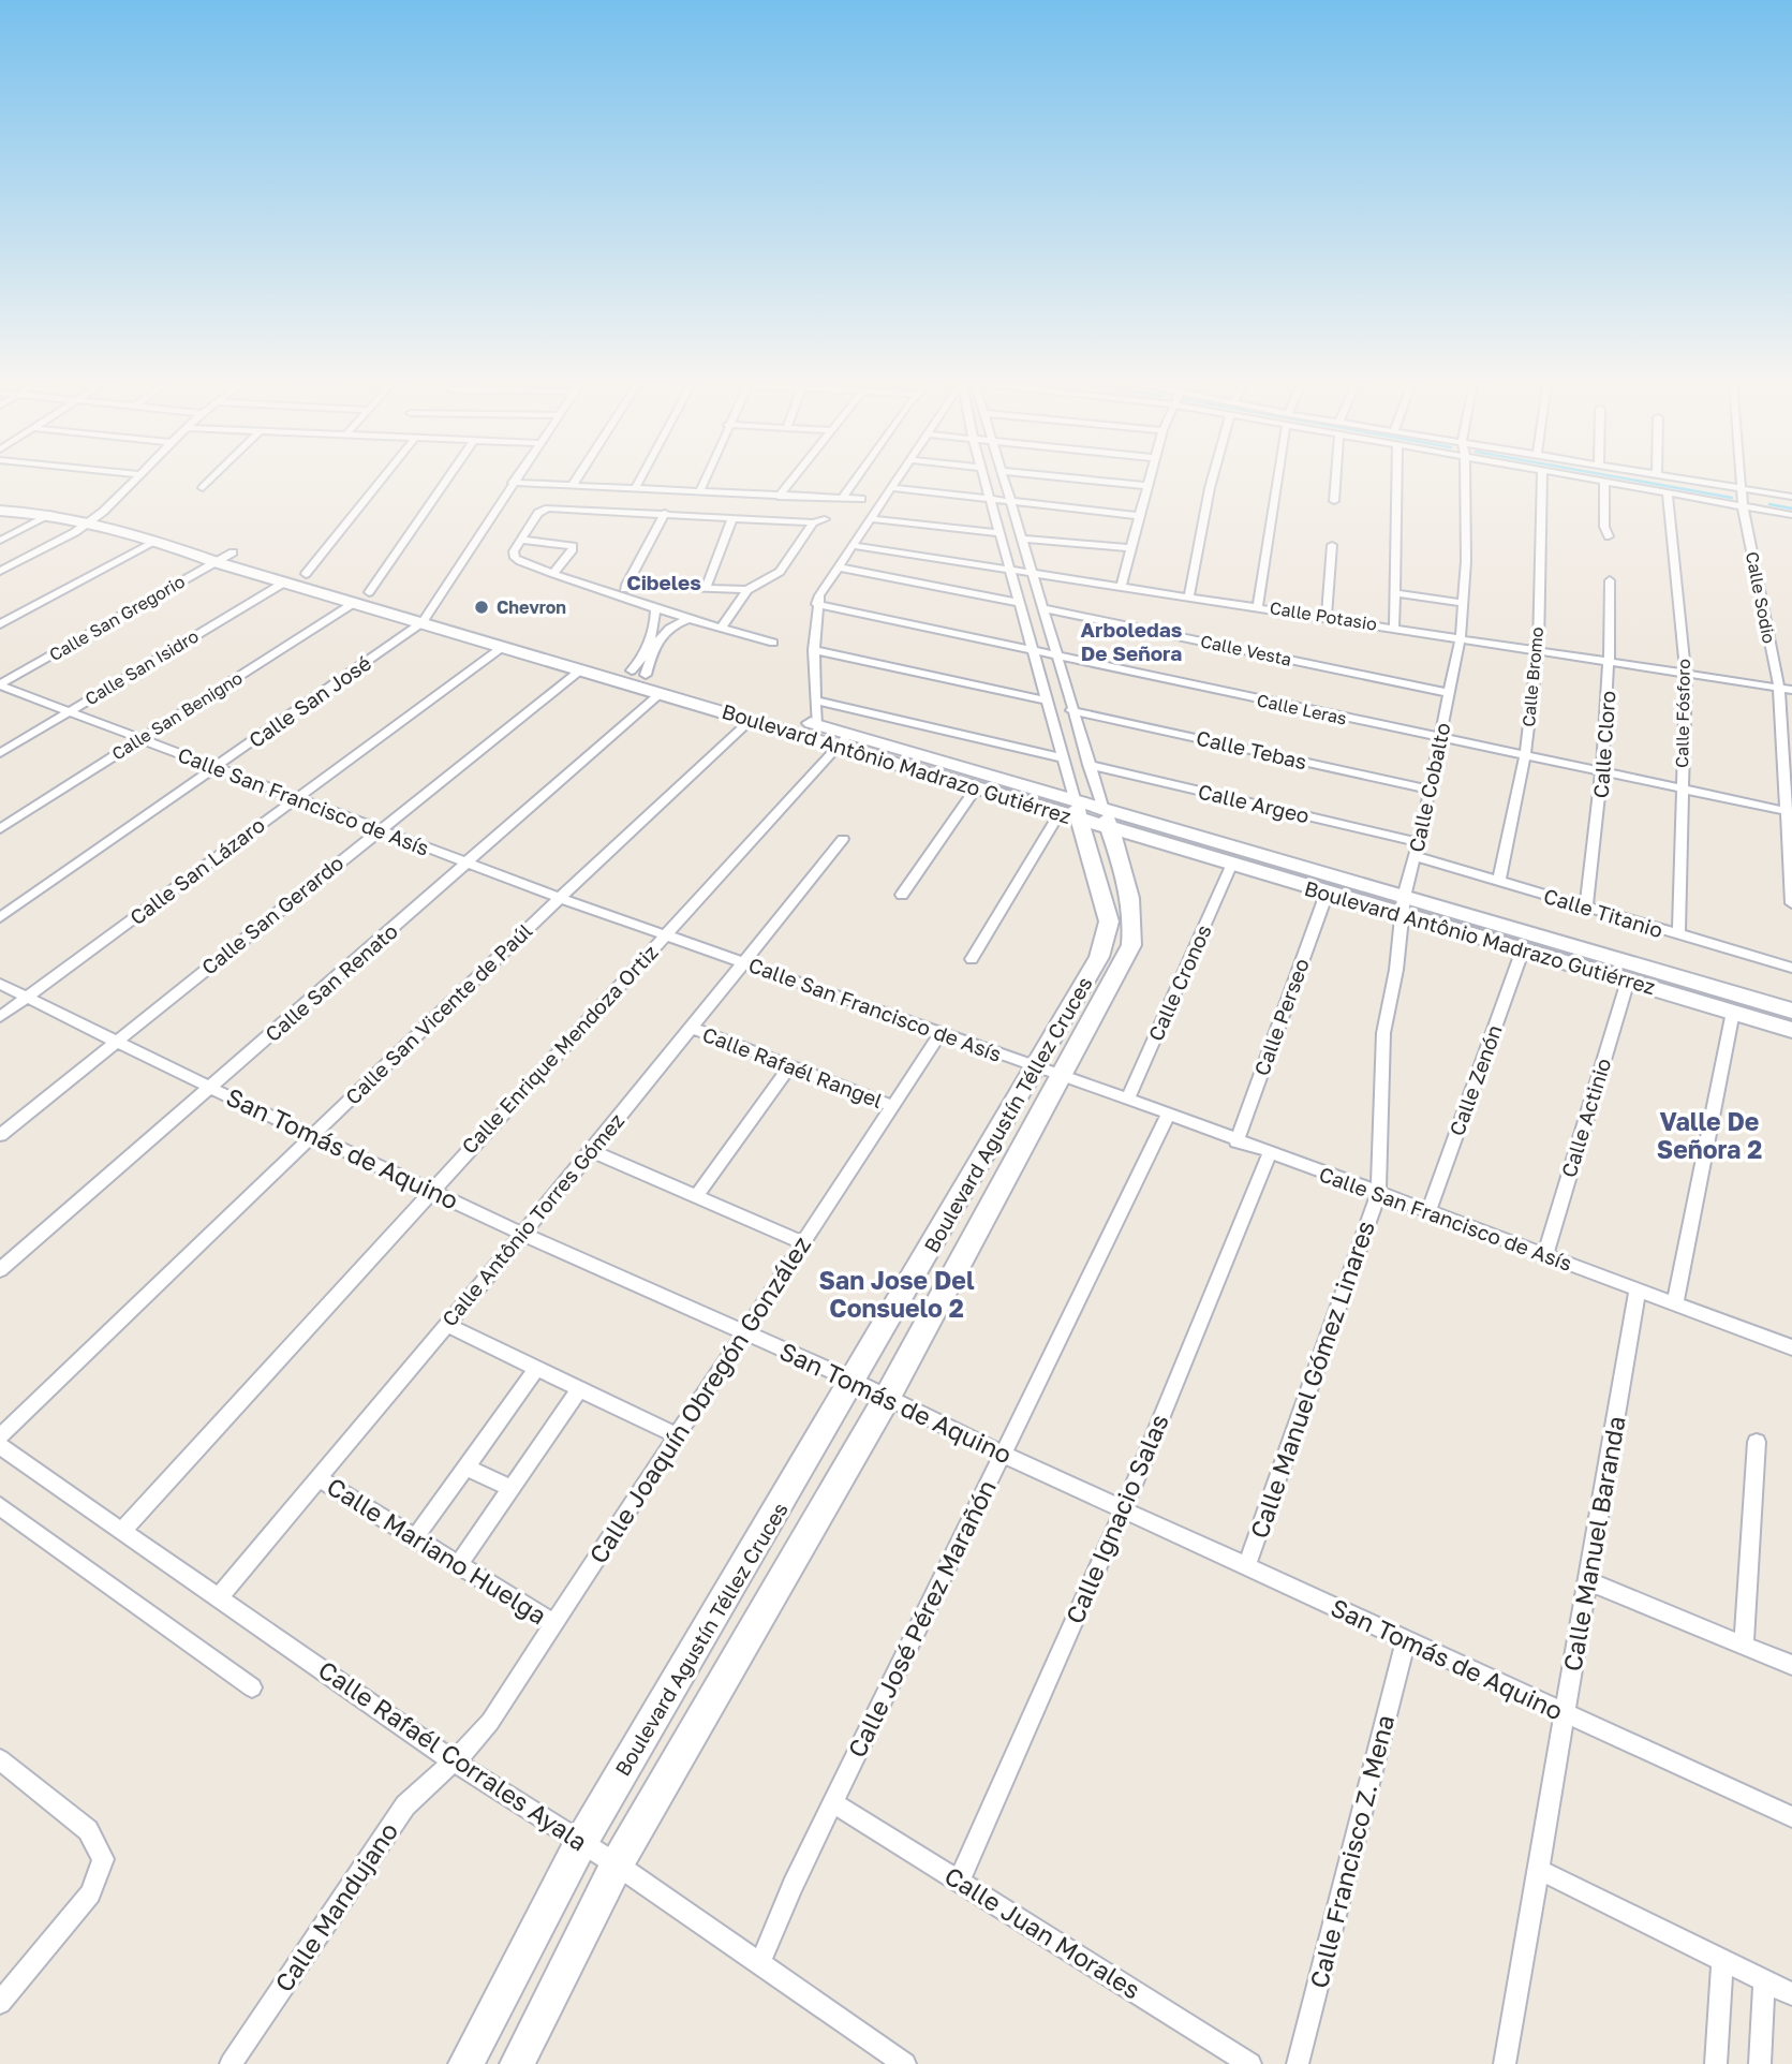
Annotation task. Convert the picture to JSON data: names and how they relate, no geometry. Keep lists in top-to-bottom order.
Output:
{
  "streets": {
    "street": [
      "Calle Sodio",
      "Calle Potasio",
      "Calle San Gregorio",
      "Calle Vesta",
      "Calle San Isidro",
      "Calle Bromo",
      "Calle San José",
      "Calle Leras",
      "Calle Fósforo",
      "Calle San Benigno",
      "Calle Cloro",
      "Calle Tebas",
      "Boulevard Antônio Madrazo Gutiérrez",
      "Calle Cobalto",
      "Calle San Francisco de Asís",
      "Calle Argeo",
      "Calle San Lázaro",
      "Calle Titanio",
      "Calle San Gerardo",
      "Calle San Renato",
      "Calle Cronos",
      "Calle San Vicente de Paúl",
      "Calle Perseo",
      "Calle Enrique Mendoza Ortiz",
      "Calle Rafaél Rangel",
      "Calle Zenón",
      "Boulevard Agustín Téllez Cruces",
      "Calle Actinio",
      "San Tomás de Aquino",
      "Calle Antônio Torres Gómez",
      "Calle Manuel Gómez Linares",
      "Calle Joaquín Obregón González",
      "Calle Ignacio Salas",
      "Calle Manuel Baranda",
      "Calle Mariano Huelga",
      "Calle José Pérez Marañón",
      "Calle Rafaél Corrales Ayala",
      "Calle Francisco Z. Mena",
      "Calle Mandujano",
      "Calle Juan Morales"
    ]
  },
  "crossings": [
    ["Calle Sodio", "Calle Potasio"],
    ["Calle Sodio", "Calle Leras"],
    ["Calle Potasio", "Calle Bromo"],
    ["Calle Potasio", "Calle Fósforo"],
    ["Calle Potasio", "Calle Cloro"],
    ["Calle Potasio", "Calle Cobalto"],
    ["Calle Potasio", "Boulevard Agustín Téllez Cruces"],
    ["Calle San Gregorio", "Boulevard Antônio Madrazo Gutiérrez"],
    ["Calle San Gregorio", "Calle San Francisco de Asís"],
    ["Calle Vesta", "Calle Cobalto"],
    ["Calle Vesta", "Boulevard Agustín Téllez Cruces"],
    ["Calle San Isidro", "Boulevard Antônio Madrazo Gutiérrez"],
    ["Calle San Isidro", "Calle San Francisco de Asís"],
    ["Calle Bromo", "Calle Leras"],
    ["Calle Bromo", "Calle Titanio"],
    ["Calle San José", "Boulevard Antônio Madrazo Gutiérrez"],
    ["Calle San José", "Calle San Francisco de Asís"],
    ["Calle Leras", "Calle Fósforo"],
    ["Calle Leras", "Calle Cloro"],
    ["Calle Leras", "Calle Cobalto"],
    ["Calle Leras", "Boulevard Agustín Téllez Cruces"],
    ["Calle Fósforo", "Calle Titanio"],
    ["Calle San Benigno", "Boulevard Antônio Madrazo Gutiérrez"],
    ["Calle San Benigno", "Calle San Francisco de Asís"],
    ["Calle Cloro", "Calle Titanio"],
    ["Calle Tebas", "Calle Cobalto"],
    ["Calle Tebas", "Boulevard Agustín Téllez Cruces"],
    ["Boulevard Antônio Madrazo Gutiérrez", "Calle Cobalto"],
    ["Boulevard Antônio Madrazo Gutiérrez", "Calle San Lázaro"],
    ["Boulevard Antônio Madrazo Gutiérrez", "Calle San Gerardo"],
    ["Boulevard Antônio Madrazo Gutiérrez", "Calle San Renato"],
    ["Boulevard Antônio Madrazo Gutiérrez", "Calle Cronos"],
    ["Boulevard Antônio Madrazo Gutiérrez", "Calle San Vicente de Paúl"],
    ["Boulevard Antônio Madrazo Gutiérrez", "Calle Perseo"],
    ["Boulevard Antônio Madrazo Gutiérrez", "Calle Enrique Mendoza Ortiz"],
    ["Boulevard Antônio Madrazo Gutiérrez", "Calle Zenón"],
    ["Boulevard Antônio Madrazo Gutiérrez", "Boulevard Agustín Téllez Cruces"],
    ["Boulevard Antônio Madrazo Gutiérrez", "Calle Actinio"],
    ["Calle Cobalto", "Calle San Francisco de Asís"],
    ["Calle Cobalto", "Calle Argeo"],
    ["Calle Cobalto", "Calle Titanio"],
    ["Calle Cobalto", "Calle Manuel Gómez Linares"],
    ["Calle San Francisco de Asís", "Calle San Lázaro"],
    ["Calle San Francisco de Asís", "Calle San Gerardo"],
    ["Calle San Francisco de Asís", "Calle San Renato"],
    ["Calle San Francisco de Asís", "Calle Cronos"],
    ["Calle San Francisco de Asís", "Calle San Vicente de Paúl"],
    ["Calle San Francisco de Asís", "Calle Perseo"],
    ["Calle San Francisco de Asís", "Calle Enrique Mendoza Ortiz"],
    ["Calle San Francisco de Asís", "Calle Zenón"],
    ["Calle San Francisco de Asís", "Boulevard Agustín Téllez Cruces"],
    ["Calle San Francisco de Asís", "Calle Actinio"],
    ["Calle San Francisco de Asís", "Calle Antônio Torres Gómez"],
    ["Calle San Francisco de Asís", "Calle Manuel Gómez Linares"],
    ["Calle San Francisco de Asís", "Calle Joaquín Obregón González"],
    ["Calle San Francisco de Asís", "Calle Ignacio Salas"],
    ["Calle San Francisco de Asís", "Calle Manuel Baranda"],
    ["Calle San Francisco de Asís", "Calle José Pérez Marañón"],
    ["Calle Argeo", "Boulevard Agustín Téllez Cruces"],
    ["Calle San Lázaro", "San Tomás de Aquino"],
    ["Calle San Gerardo", "San Tomás de Aquino"],
    ["Calle San Renato", "San Tomás de Aquino"],
    ["Calle San Vicente de Paúl", "San Tomás de Aquino"],
    ["Calle Enrique Mendoza Ortiz", "San Tomás de Aquino"],
    ["Calle Enrique Mendoza Ortiz", "Calle Rafaél Corrales Ayala"],
    ["Calle Rafaél Rangel", "Calle Antônio Torres Gómez"],
    ["Calle Rafaél Rangel", "Calle Joaquín Obregón González"],
    ["Boulevard Agustín Téllez Cruces", "San Tomás de Aquino"],
    ["Boulevard Agustín Téllez Cruces", "Calle Rafaél Corrales Ayala"],
    ["San Tomás de Aquino", "Calle Antônio Torres Gómez"],
    ["San Tomás de Aquino", "Calle Manuel Gómez Linares"],
    ["San Tomás de Aquino", "Calle Joaquín Obregón González"],
    ["San Tomás de Aquino", "Calle Ignacio Salas"],
    ["San Tomás de Aquino", "Calle Manuel Baranda"],
    ["San Tomás de Aquino", "Calle José Pérez Marañón"],
    ["San Tomás de Aquino", "Calle Francisco Z. Mena"],
    ["Calle Antônio Torres Gómez", "Calle Mariano Huelga"],
    ["Calle Antônio Torres Gómez", "Calle Rafaél Corrales Ayala"],
    ["Calle Joaquín Obregón González", "Calle Mariano Huelga"],
    ["Calle Joaquín Obregón González", "Calle Rafaél Corrales Ayala"],
    ["Calle Joaquín Obregón González", "Calle Mandujano"],
    ["Calle Ignacio Salas", "Calle Juan Morales"],
    ["Calle José Pérez Marañón", "Calle Rafaél Corrales Ayala"],
    ["Calle José Pérez Marañón", "Calle Juan Morales"],
    ["Calle Rafaél Corrales Ayala", "Calle Mandujano"]
  ],
  "districts": [
    "Cibeles",
    "Arboledas De Señora",
    "Valle De Señora 2",
    "San Jose Del Consuelo 2"
  ],
  "places": ["Chevron"]
}
